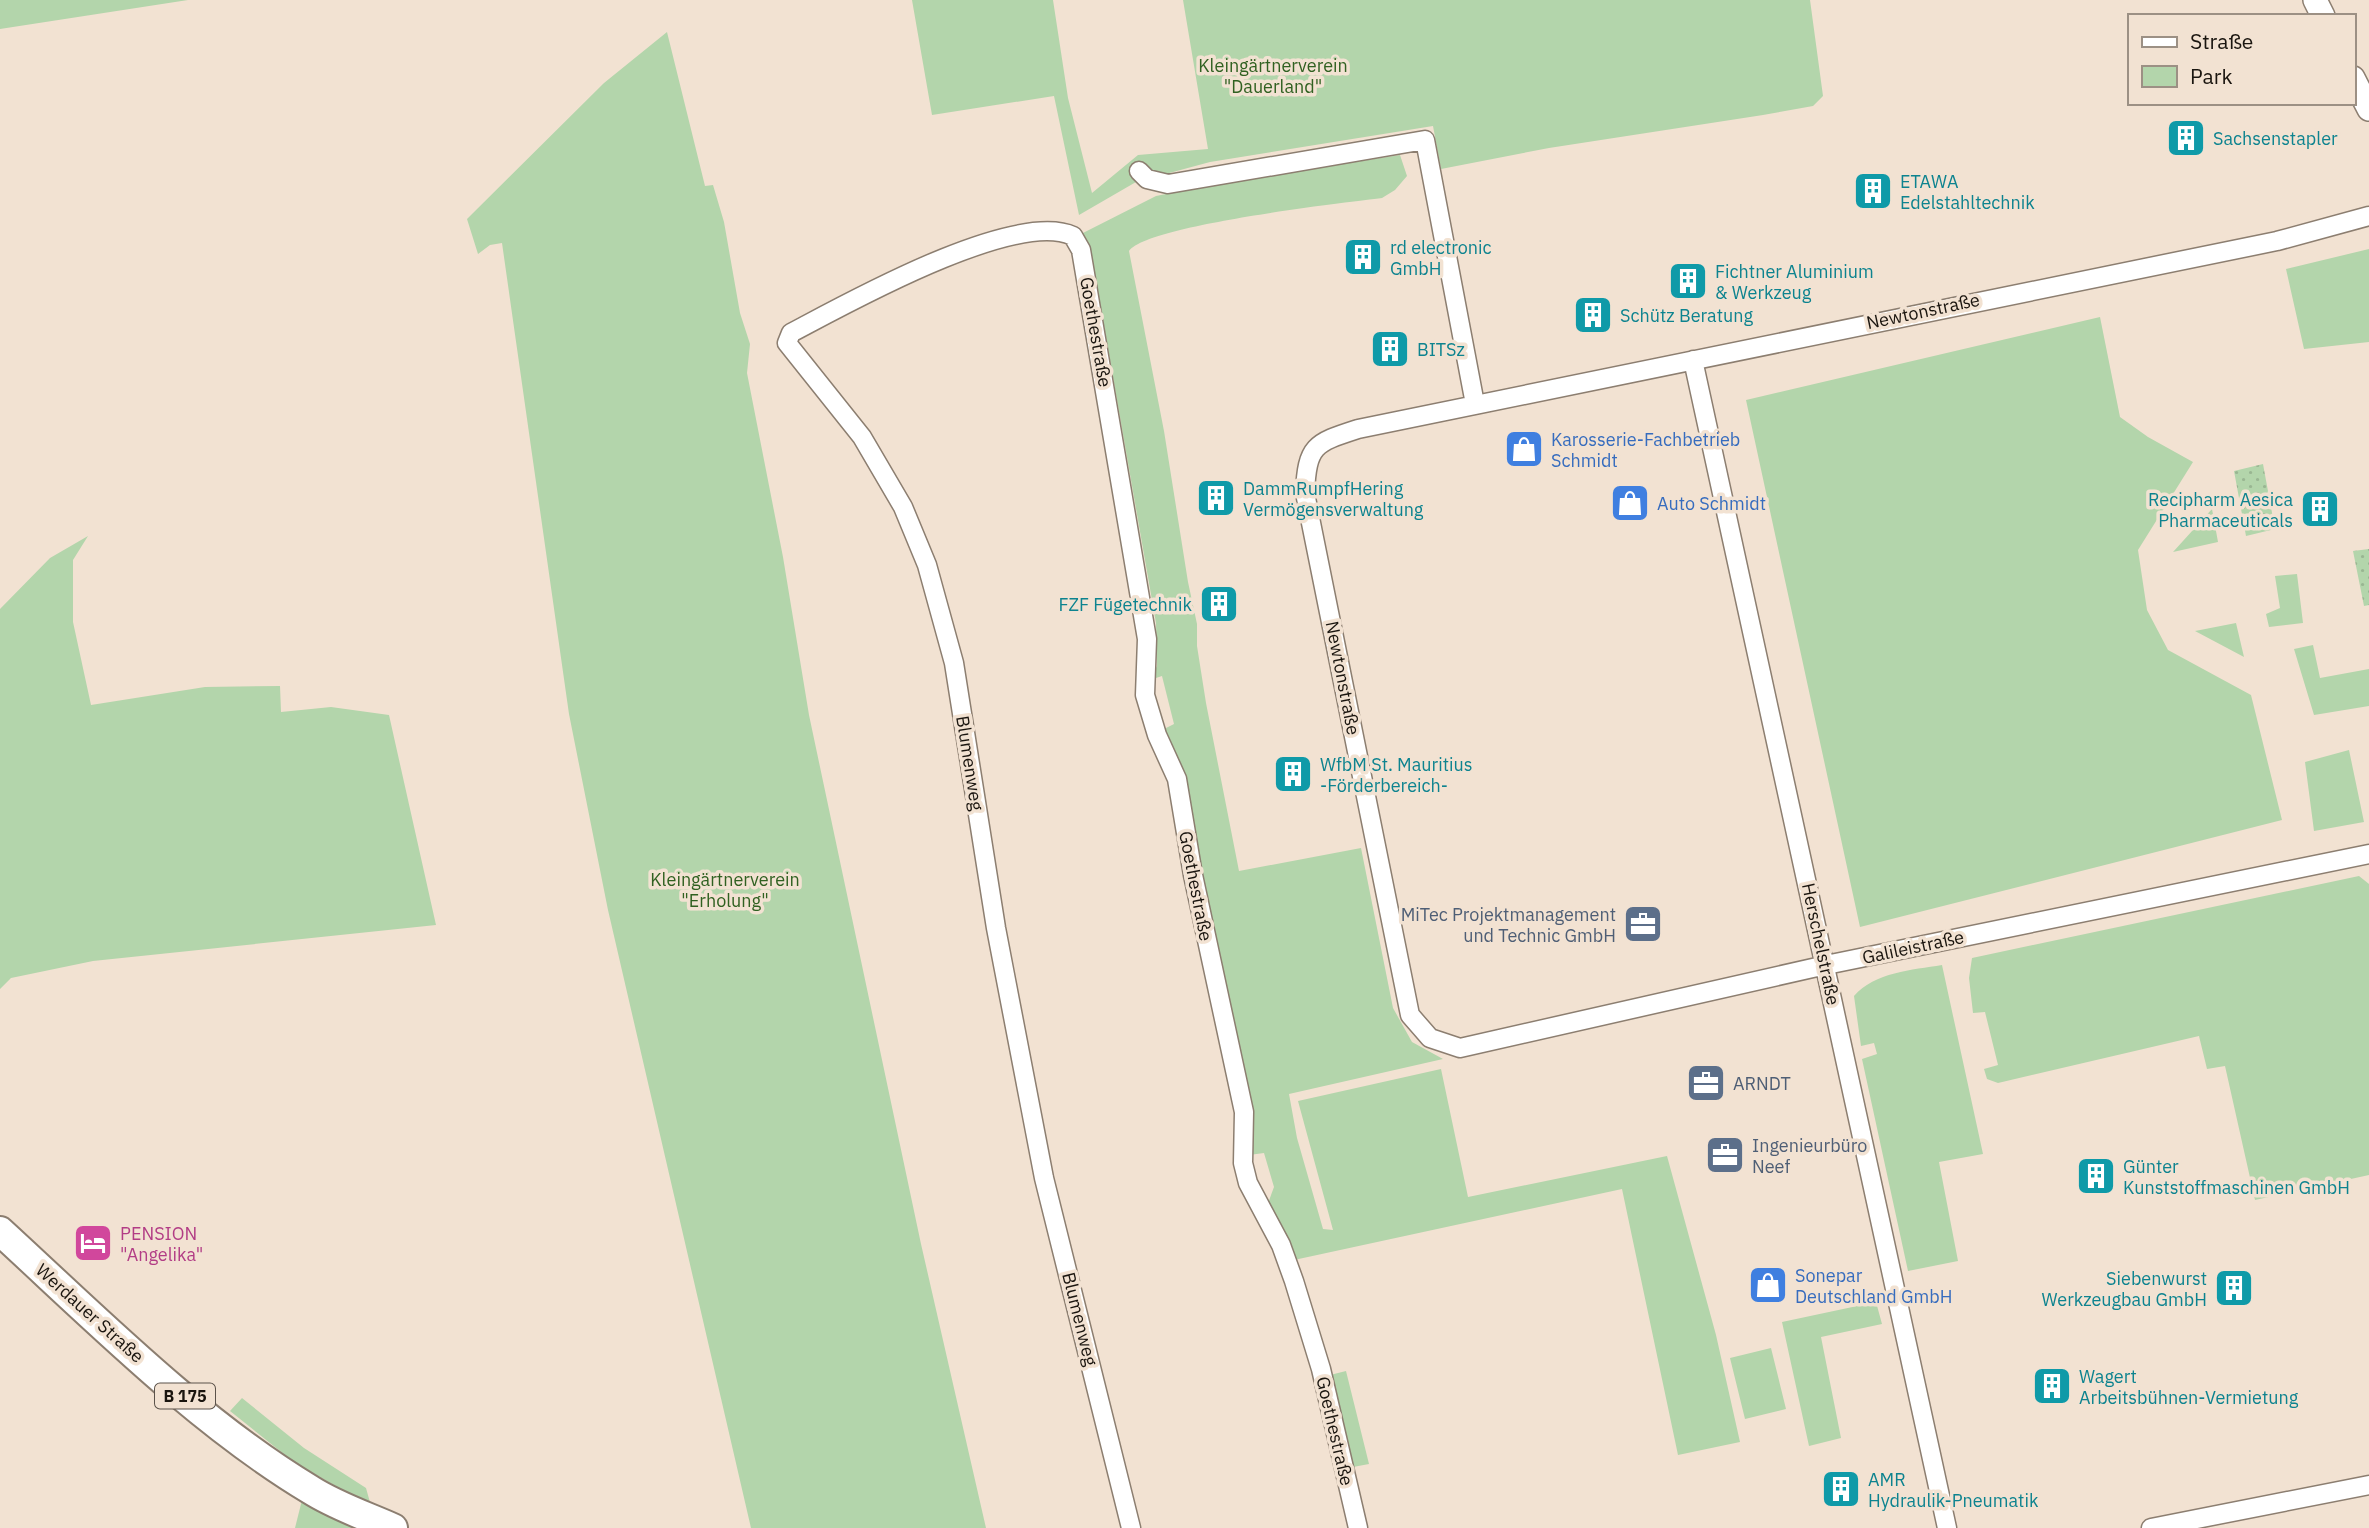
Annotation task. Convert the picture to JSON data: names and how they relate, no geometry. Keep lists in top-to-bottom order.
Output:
{
  "streets": {
    "main road": ["Werdauer Straße", "B 175"],
    "street": [
      "Newtonstraße",
      "Goethestraße",
      "Blumenweg",
      "Herschelstraße",
      "Galileistraße"
    ]
  },
  "crossings": [
    ["Newtonstraße", "Herschelstraße"],
    ["Newtonstraße", "Galileistraße"],
    ["Goethestraße", "Blumenweg"],
    ["Herschelstraße", "Galileistraße"]
  ],
  "parks": ["Kleingärtnerverein \"Dauerland\"", "Kleingärtnerverein \"Erholung\""],
  "places": {
    "building": [
      "Sachsenstapler",
      "ETAWA Edelstahltechnik",
      "rd electronic GmbH",
      "Fichtner Aluminium & Werkzeug",
      "Schütz Beratung",
      "BITSz",
      "DammRumpfHering Vermögensverwaltung",
      "Recipharm Aesica Pharmaceuticals",
      "FZF Fügetechnik",
      "WfbM St. Mauritius -Förderbereich-",
      "Günter Kunststoffmaschinen GmbH",
      "Siebenwurst Werkzeugbau GmbH",
      "Wagert Arbeitsbühnen-Vermietung",
      "AMR Hydraulik-Pneumatik"
    ],
    "shop": ["Karosserie-Fachbetrieb Schmidt", "Auto Schmidt", "Sonepar Deutschland GmbH"],
    "office": ["MiTec Projektmanagement und Technic GmbH", "ARNDT", "Ingenieurbüro Neef"],
    "hotel": ["PENSION \"Angelika\""]
  },
  "legend": ["Straße", "Park"]
}
